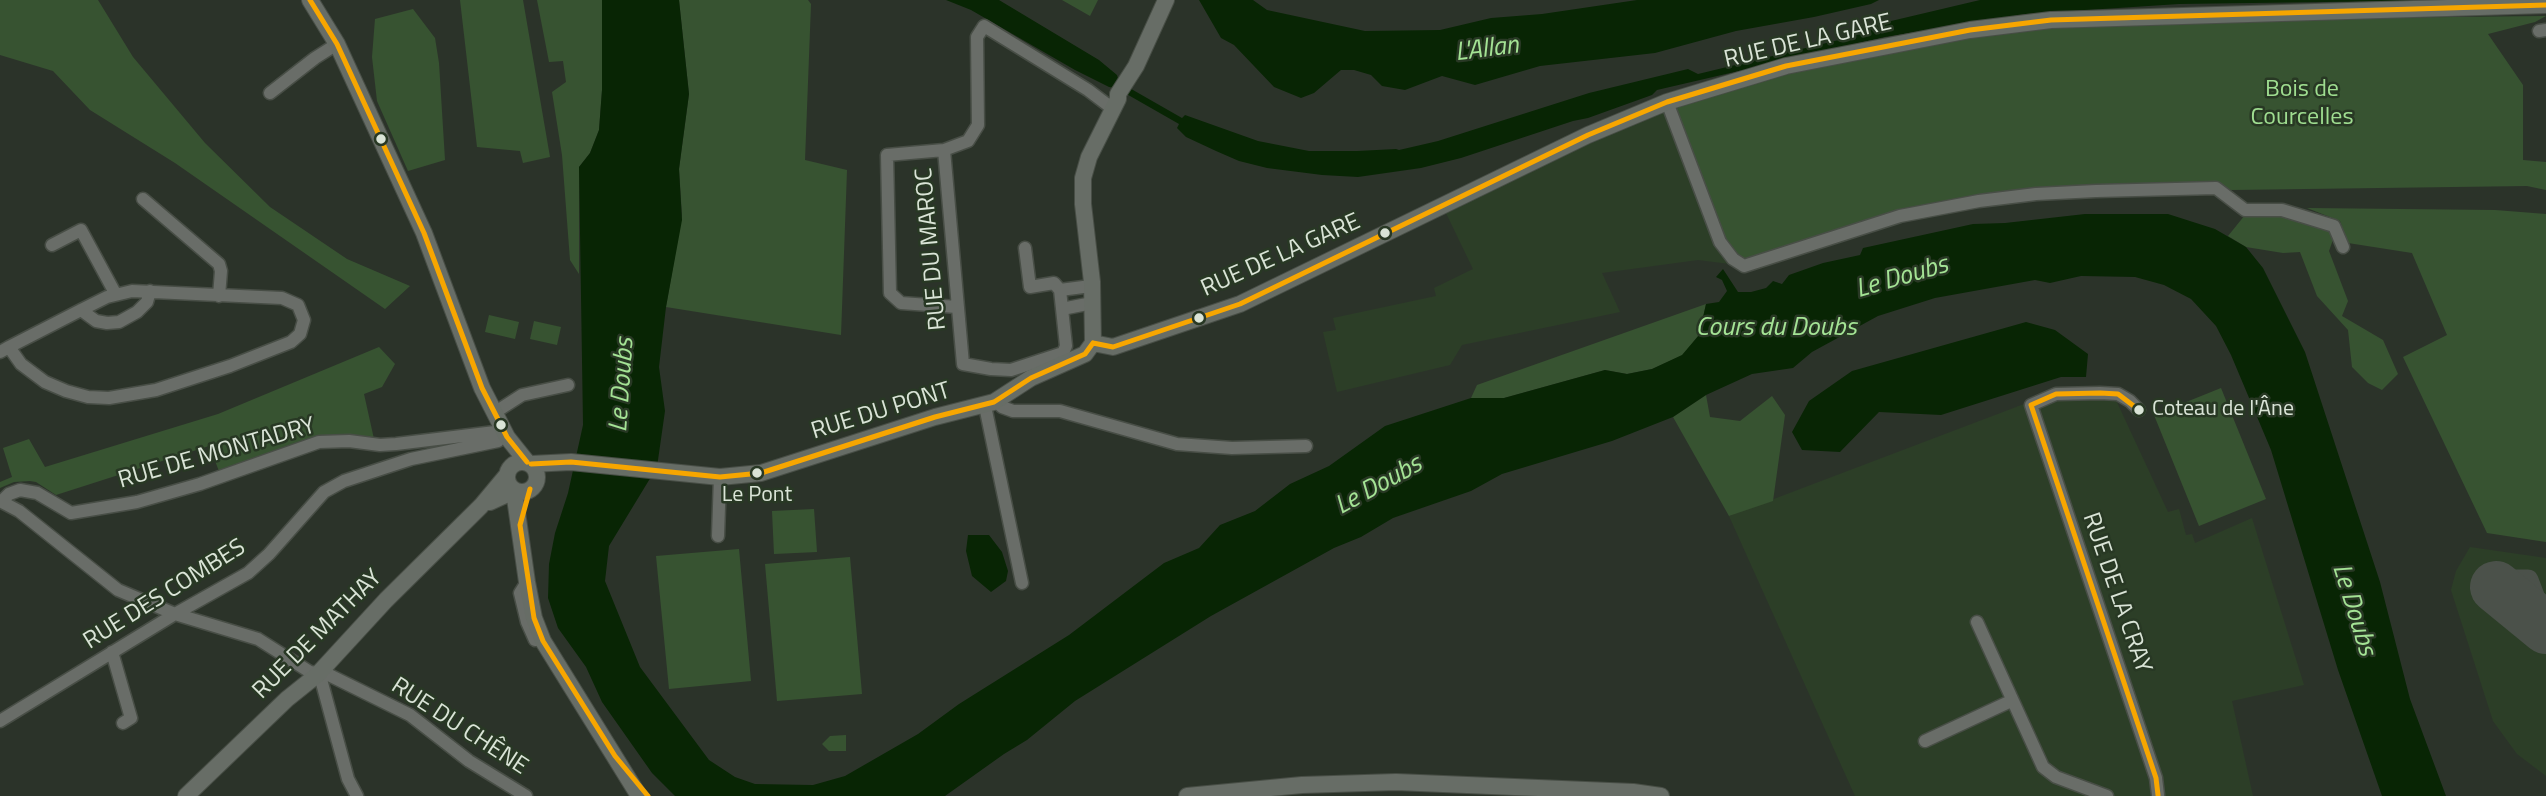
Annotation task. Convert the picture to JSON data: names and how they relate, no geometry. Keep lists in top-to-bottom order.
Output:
{
  "streets": {
    "main road": ["RUE DE LA GARE", "RUE DU PONT", "RUE DE MATHAY"],
    "street": [
      "RUE DU MAROC",
      "RUE DE MONTADRY",
      "RUE DE LA CRAY",
      "RUE DES COMBES",
      "RUE DU CHÊNE"
    ]
  },
  "crossings": [
    ["RUE DE LA GARE", "RUE DU PONT"],
    ["RUE DU PONT", "RUE DE MATHAY"],
    ["RUE DE MONTADRY", "RUE DES COMBES"],
    ["RUE DE MONTADRY", "RUE DU CHÊNE"],
    ["RUE DES COMBES", "RUE DU CHÊNE"],
    ["RUE DE MATHAY", "RUE DU CHÊNE"]
  ],
  "water": ["L'Allan", "Le Doubs", "Cours du Doubs"],
  "parks": ["Bois de Courcelles"],
  "places": ["Coteau de l'Âne", "Le Pont"]
}
